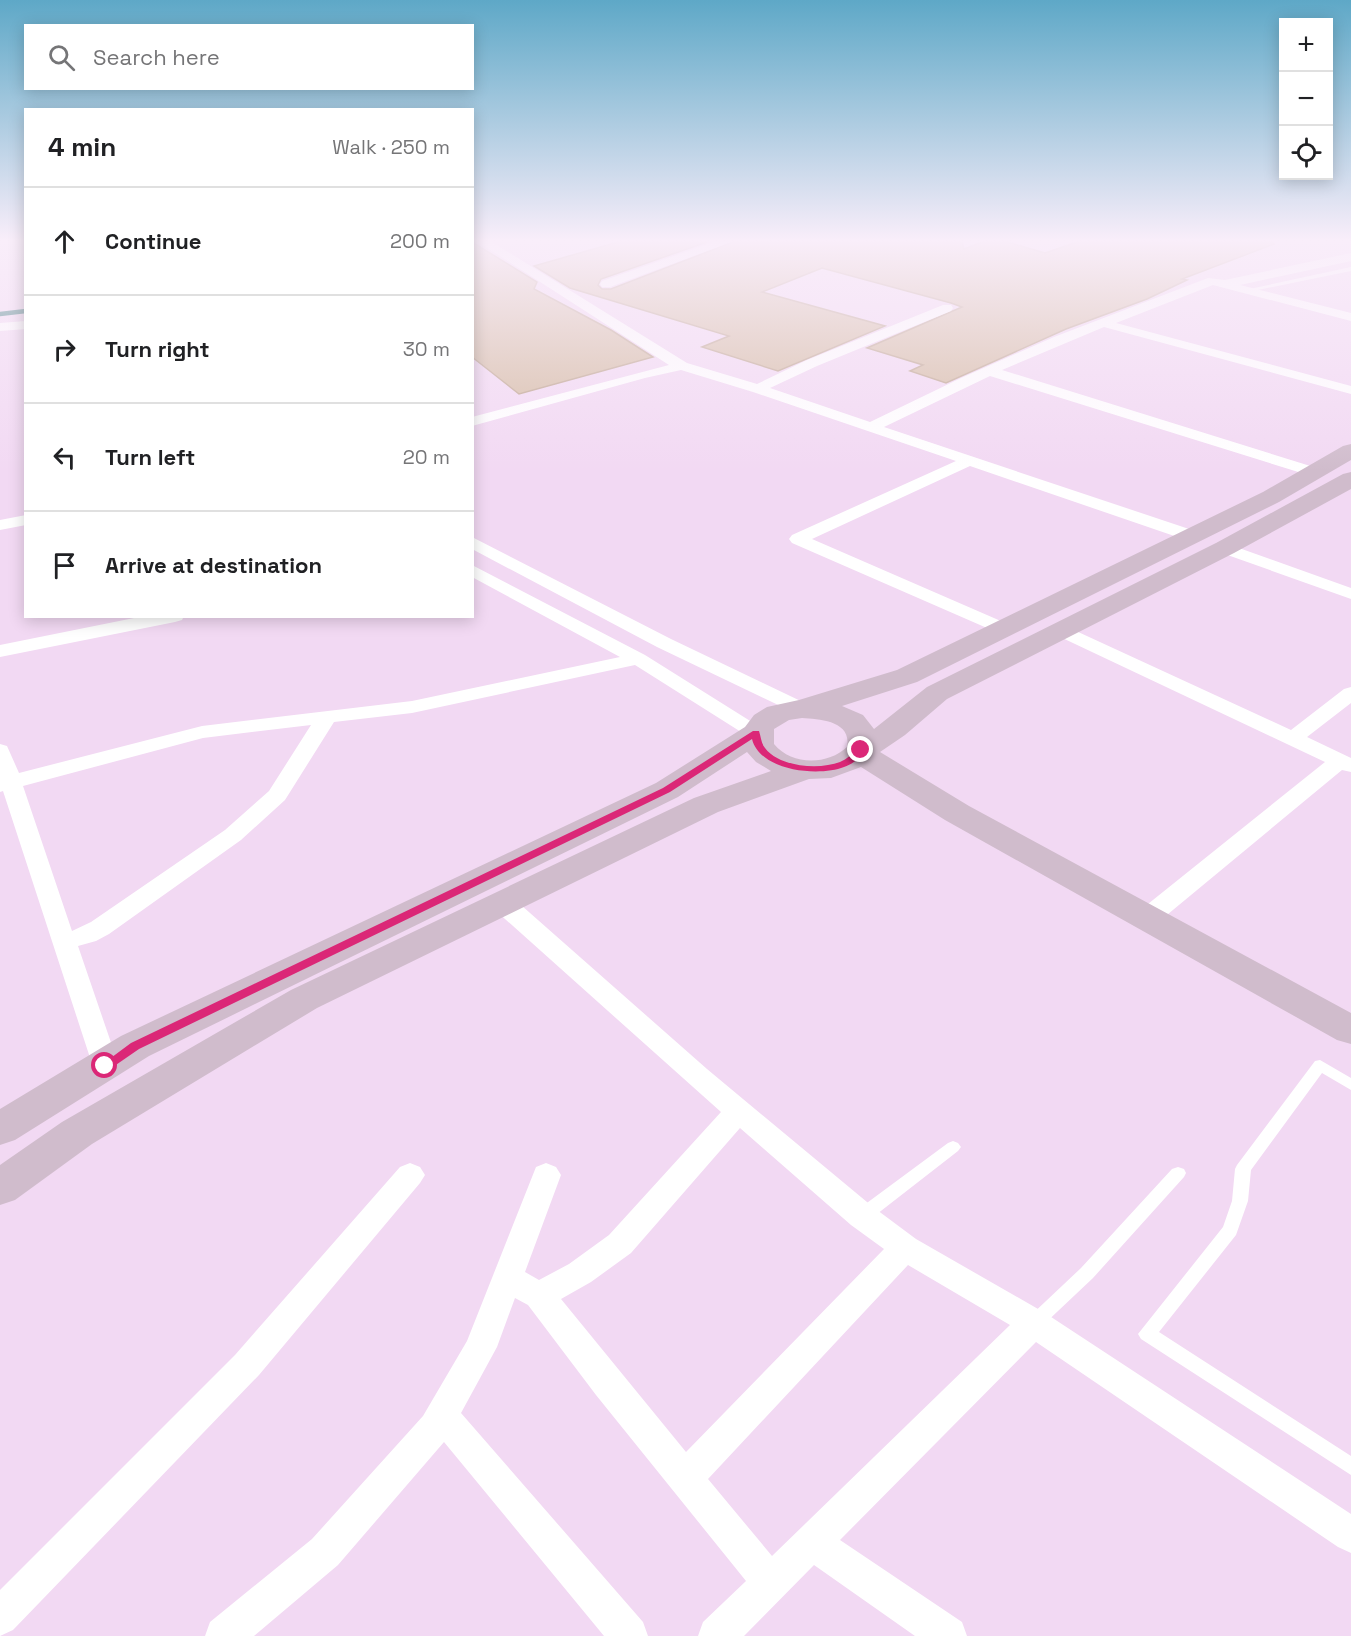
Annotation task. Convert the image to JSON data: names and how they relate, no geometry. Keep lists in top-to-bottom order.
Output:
{
  "page": {
    "map_buttons": ["+", "−"],
    "search": "Search here",
    "heading": ["4 min", "Walk · 250 m"],
    "list": [
      ["Continue", "200 m"],
      ["Turn right", "30 m"],
      ["Turn left", "20 m"],
      "Arrive at destination"
    ]
  }
}
